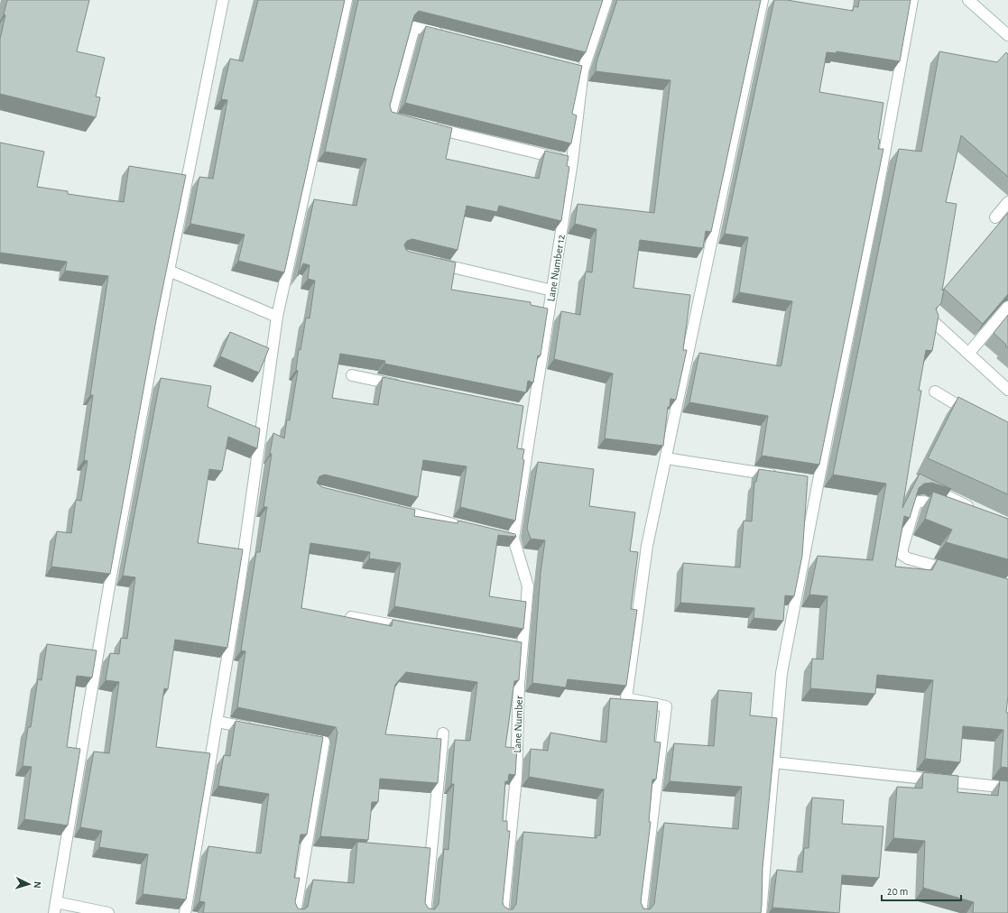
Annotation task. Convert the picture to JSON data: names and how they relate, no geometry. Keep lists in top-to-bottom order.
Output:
{
  "streets": {
    "street": ["Lane Number 12", "Lane Number"]
  },
  "crossings": [
    ["Lane Number 12", "Lane Number"]
  ],
  "scale_bar": "20 m",
  "north": "right"
}
